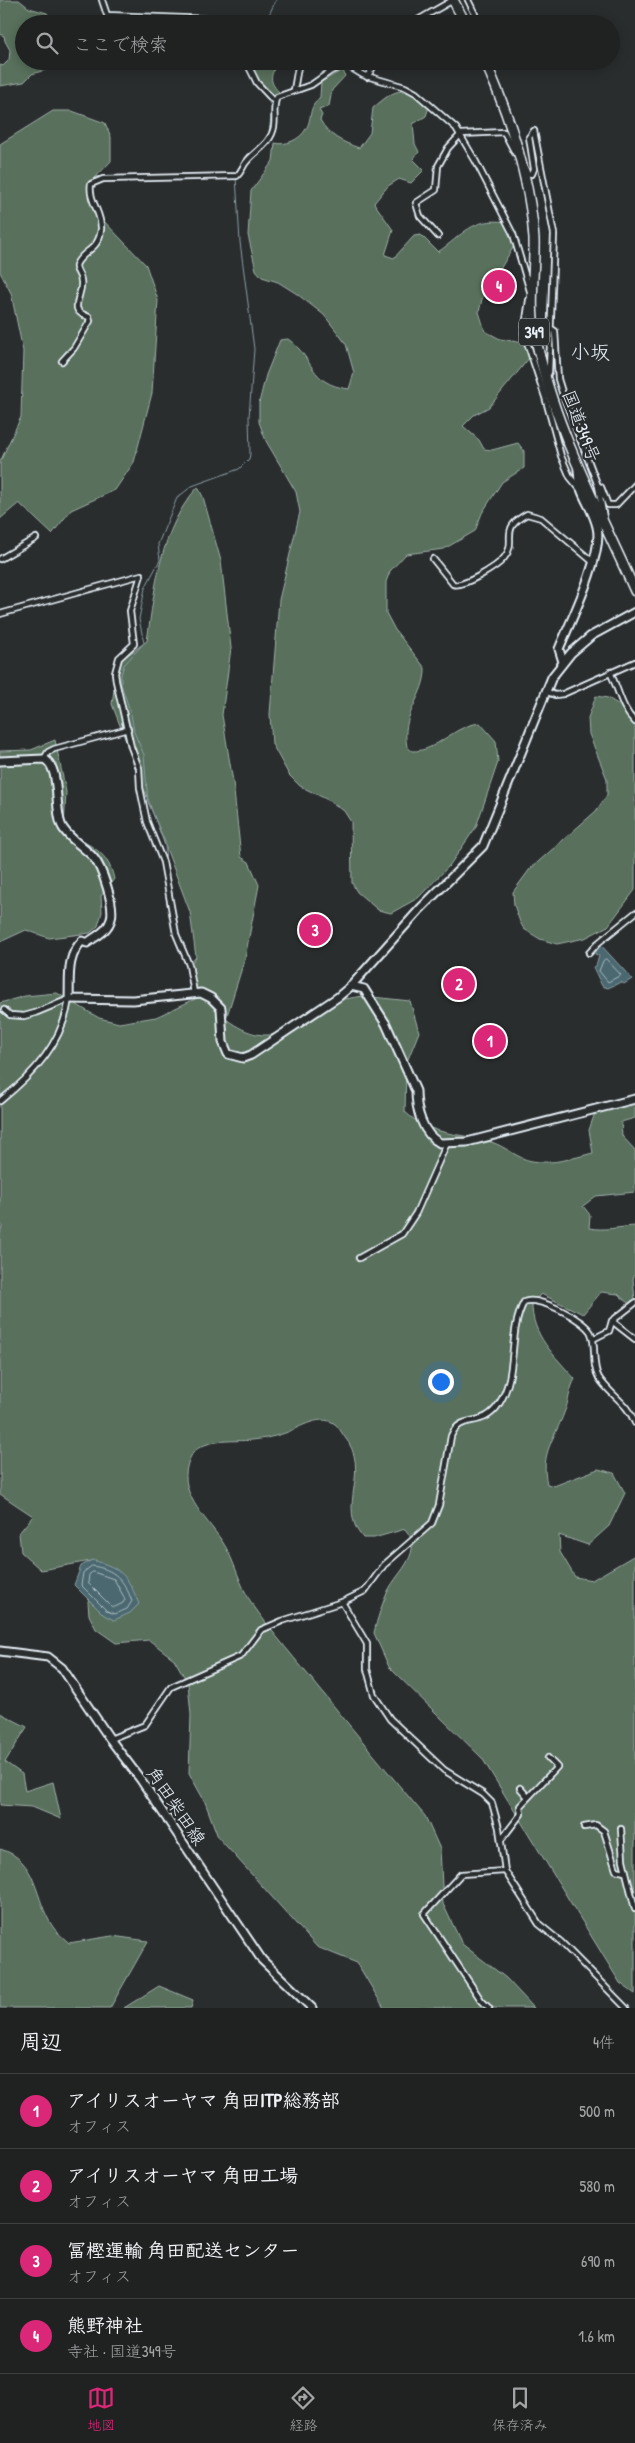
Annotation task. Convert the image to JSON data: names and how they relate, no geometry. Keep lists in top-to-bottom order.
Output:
{
  "streets": {
    "highway": ["349", "国道349号"],
    "street": ["角田柴田線"]
  },
  "districts": ["小坂"],
  "page": {
    "search": "ここで検索",
    "pins": [
      "4",
      "3",
      "2",
      "1"
    ],
    "heading": ["周辺", "4件"],
    "list": [
      {
        "mark": "1",
        "name": "アイリスオーヤマ 角田ITP総務部",
        "note": "オフィス",
        "value": "500 m"
      },
      {
        "mark": "2",
        "name": "アイリスオーヤマ 角田工場",
        "note": "オフィス",
        "value": "580 m"
      },
      {
        "mark": "3",
        "name": "冨樫運輸 角田配送センター",
        "note": "オフィス",
        "value": "690 m"
      },
      {
        "mark": "4",
        "name": "熊野神社",
        "note": "寺社 · 国道349号",
        "value": "1.6 km"
      }
    ],
    "nav": ["地図", "経路", "保存済み"]
  }
}
